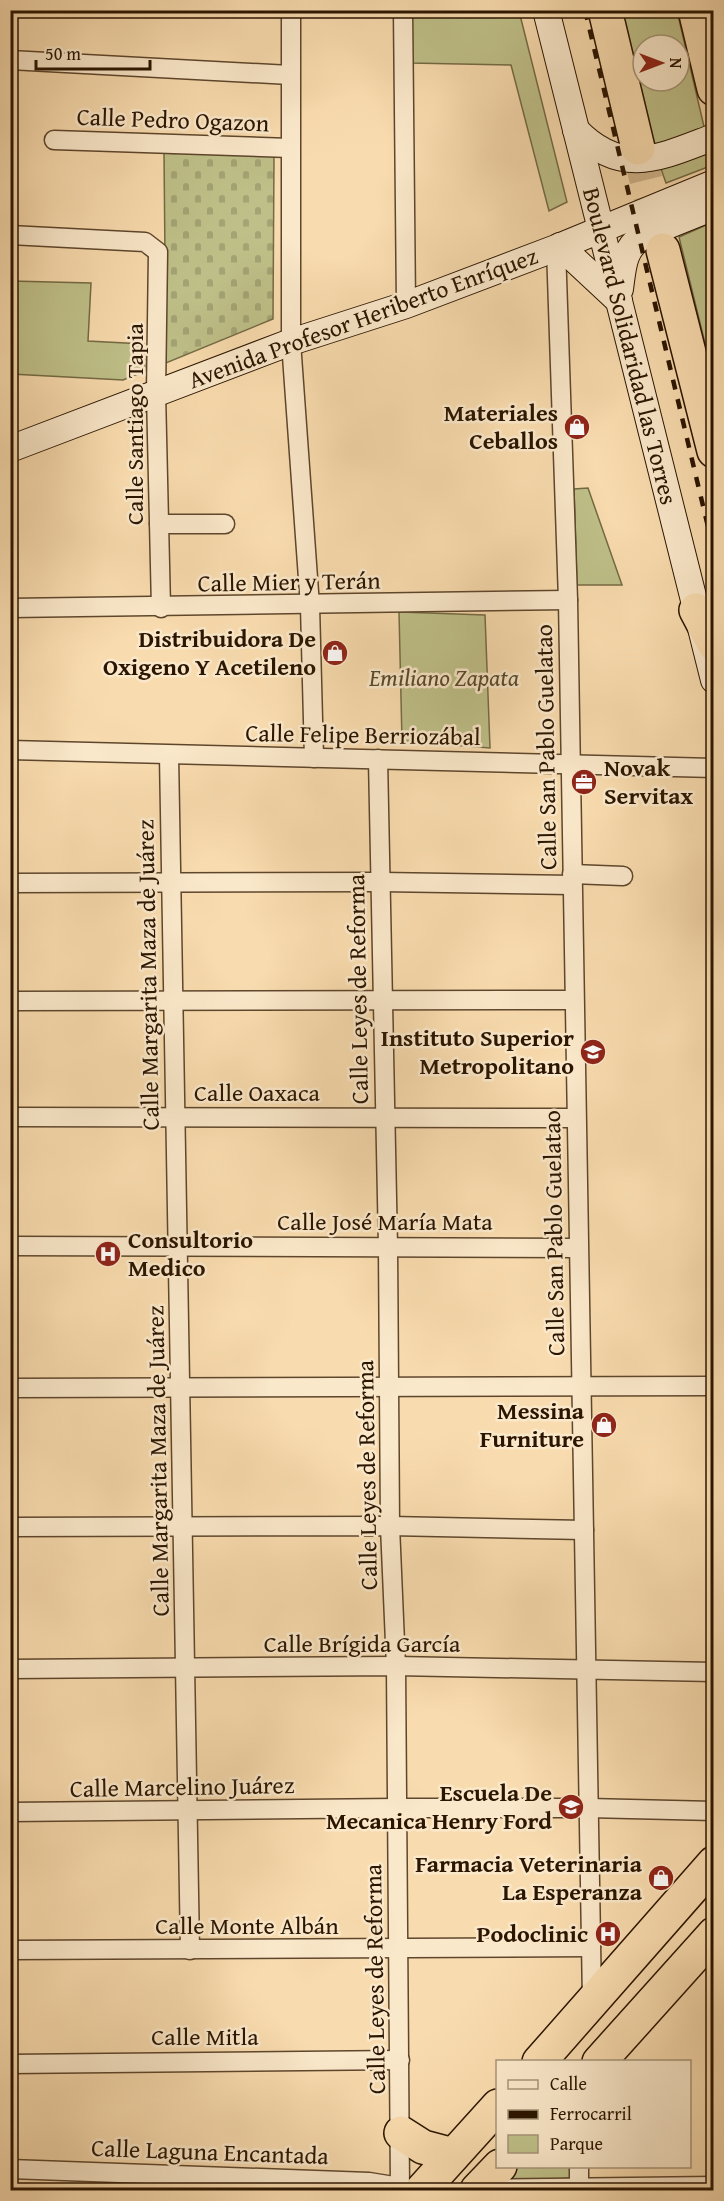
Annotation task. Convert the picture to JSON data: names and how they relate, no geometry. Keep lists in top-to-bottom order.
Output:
{
  "streets": {
    "main road": ["Avenida Profesor Heriberto Enríquez", "Boulevard Solidaridad las Torres"],
    "street": [
      "Calle Pedro Ogazon",
      "Calle Santiago Tapia",
      "Calle Mier y Terán",
      "Calle Felipe Berriozábal",
      "Calle San Pablo Guelatao",
      "Calle Margarita Maza de Juárez",
      "Calle Leyes de Reforma",
      "Calle Oaxaca",
      "Calle José María Mata",
      "Calle Brígida García",
      "Calle Marcelino Juárez",
      "Calle Monte Albán",
      "Calle Mitla",
      "Calle Laguna Encantada"
    ]
  },
  "crossings": [
    ["Avenida Profesor Heriberto Enríquez", "Boulevard Solidaridad las Torres"],
    ["Avenida Profesor Heriberto Enríquez", "Calle Santiago Tapia"],
    ["Avenida Profesor Heriberto Enríquez", "Calle San Pablo Guelatao"],
    ["Calle Santiago Tapia", "Calle Mier y Terán"],
    ["Calle Mier y Terán", "Calle San Pablo Guelatao"],
    ["Calle Felipe Berriozábal", "Calle San Pablo Guelatao"],
    ["Calle Felipe Berriozábal", "Calle Margarita Maza de Juárez"],
    ["Calle Felipe Berriozábal", "Calle Leyes de Reforma"],
    ["Calle San Pablo Guelatao", "Calle Oaxaca"],
    ["Calle San Pablo Guelatao", "Calle José María Mata"],
    ["Calle San Pablo Guelatao", "Calle Brígida García"],
    ["Calle San Pablo Guelatao", "Calle Marcelino Juárez"],
    ["Calle San Pablo Guelatao", "Calle Monte Albán"],
    ["Calle Margarita Maza de Juárez", "Calle Oaxaca"],
    ["Calle Margarita Maza de Juárez", "Calle José María Mata"],
    ["Calle Margarita Maza de Juárez", "Calle Brígida García"],
    ["Calle Margarita Maza de Juárez", "Calle Marcelino Juárez"],
    ["Calle Margarita Maza de Juárez", "Calle Monte Albán"],
    ["Calle Leyes de Reforma", "Calle Oaxaca"],
    ["Calle Leyes de Reforma", "Calle José María Mata"],
    ["Calle Leyes de Reforma", "Calle Brígida García"],
    ["Calle Leyes de Reforma", "Calle Marcelino Juárez"],
    ["Calle Leyes de Reforma", "Calle Monte Albán"],
    ["Calle Leyes de Reforma", "Calle Mitla"],
    ["Calle Leyes de Reforma", "Calle Laguna Encantada"]
  ],
  "parks": ["Emiliano Zapata"],
  "places": {
    "shop": [
      "Materiales Ceballos",
      "Distribuidora De Oxigeno Y Acetileno",
      "Messina Furniture",
      "Farmacia Veterinaria La Esperanza"
    ],
    "office": ["Novak Servitax"],
    "school or university": ["Instituto Superior Metropolitano", "Escuela De Mecanica Henry Ford"],
    "hospital": ["Consultorio Medico", "Podoclinic"]
  },
  "legend": ["Calle", "Ferrocarril", "Parque"],
  "scale_bar": "50 m",
  "north": "right"
}
